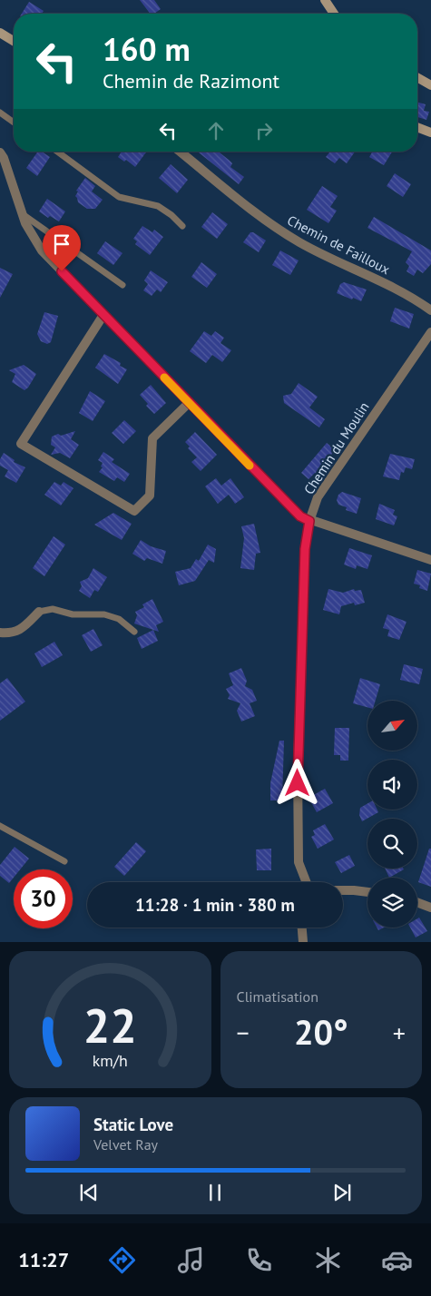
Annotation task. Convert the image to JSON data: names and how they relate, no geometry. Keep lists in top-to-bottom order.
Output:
{
  "streets": {
    "street": ["Chemin de Failloux", "Chemin du Moulin"]
  },
  "north": "top right",
  "page": {
    "turn": ["160 m", "Chemin de Razimont"],
    "limit": "30",
    "trip": "11:28 · 1 min · 380 m",
    "tile": "Climatisation",
    "heat": ["−", "20°", "+"],
    "song": ["Static Love", "Velvet Ray"],
    "tabs": "11:27",
    "gauge": ["22", "km/h"]
  }
}
